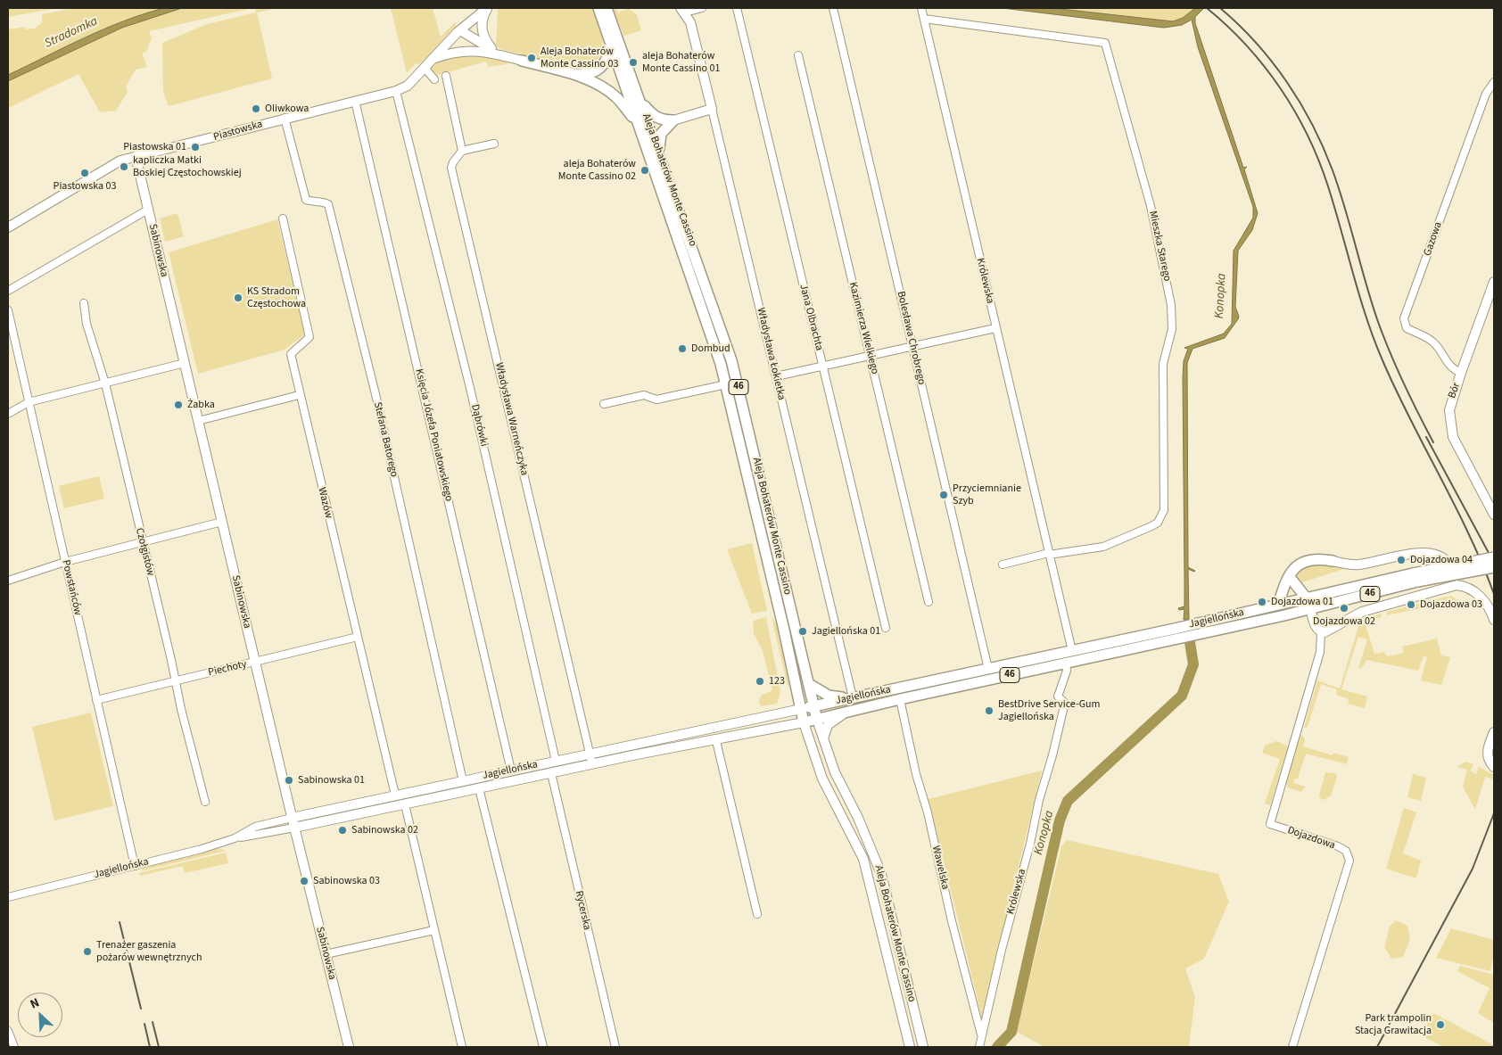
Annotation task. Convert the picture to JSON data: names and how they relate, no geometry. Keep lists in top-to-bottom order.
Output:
{
  "streets": {
    "main road": ["Aleja Bohaterów Monte Cassino", "46", "Jagiellońska"],
    "street": [
      "Piastowska",
      "Gazowa",
      "Mieszka Starego",
      "Sabinowska",
      "Królewska",
      "Jana Olbrachta",
      "Kazimierza Wielkiego",
      "Bolesława Chrobrego",
      "Władysława Łokietka",
      "Bór",
      "Władysława Warneńczyka",
      "Dąbrówki",
      "Księcia Józefa Poniatowskiego",
      "Stefana Batorego",
      "Wazów",
      "Czołgistów",
      "Powstańców",
      "Piechoty",
      "Dojazdowa",
      "Wawelska",
      "Rycerska"
    ]
  },
  "crossings": [
    ["Piastowska", "Sabinowska"],
    ["Piastowska", "Dąbrówki"],
    ["Piastowska", "Księcia Józefa Poniatowskiego"],
    ["Piastowska", "Stefana Batorego"],
    ["Aleja Bohaterów Monte Cassino", "Jagiellońska"],
    ["Gazowa", "Bór"],
    ["Mieszka Starego", "Królewska"],
    ["Sabinowska", "Jagiellońska"],
    ["Sabinowska", "Piechoty"],
    ["Królewska", "Jagiellońska"],
    ["Królewska", "Wawelska"],
    ["Bolesława Chrobrego", "Jagiellońska"],
    ["Władysława Łokietka", "Jagiellońska"],
    ["Władysława Warneńczyka", "Jagiellońska"],
    ["Dąbrówki", "Jagiellońska"],
    ["Księcia Józefa Poniatowskiego", "Jagiellońska"],
    ["Stefana Batorego", "Jagiellońska"],
    ["Wazów", "Jagiellońska"],
    ["Wazów", "Piechoty"],
    ["Czołgistów", "Piechoty"],
    ["Powstańców", "Jagiellońska"],
    ["Powstańców", "Piechoty"],
    ["Jagiellońska", "Wawelska"],
    ["Jagiellońska", "Rycerska"]
  ],
  "water": ["Stradomka", "Konopka"],
  "places": [
    "Aleja Bohaterów Monte Cassino 03",
    "aleja Bohaterów Monte Cassino 01",
    "Oliwkowa",
    "Piastowska 01",
    "kapliczka Matki Boskiej Częstochowskiej",
    "aleja Bohaterów Monte Cassino 02",
    "Piastowska 03",
    "KS Stradom Częstochowa",
    "Dombud",
    "Żabka",
    "Przyciemnianie Szyb",
    "Dojazdowa 04",
    "Dojazdowa 01",
    "Dojazdowa 03",
    "Dojazdowa 02",
    "Jagiellońska 01",
    "123",
    "BestDrive Service-Gum Jagiellońska",
    "Sabinowska 01",
    "Sabinowska 02",
    "Sabinowska 03",
    "Trenażer gaszenia pożarów wewnętrznych",
    "Park trampolin Stacja Grawitacja"
  ],
  "north": "top left"
}
